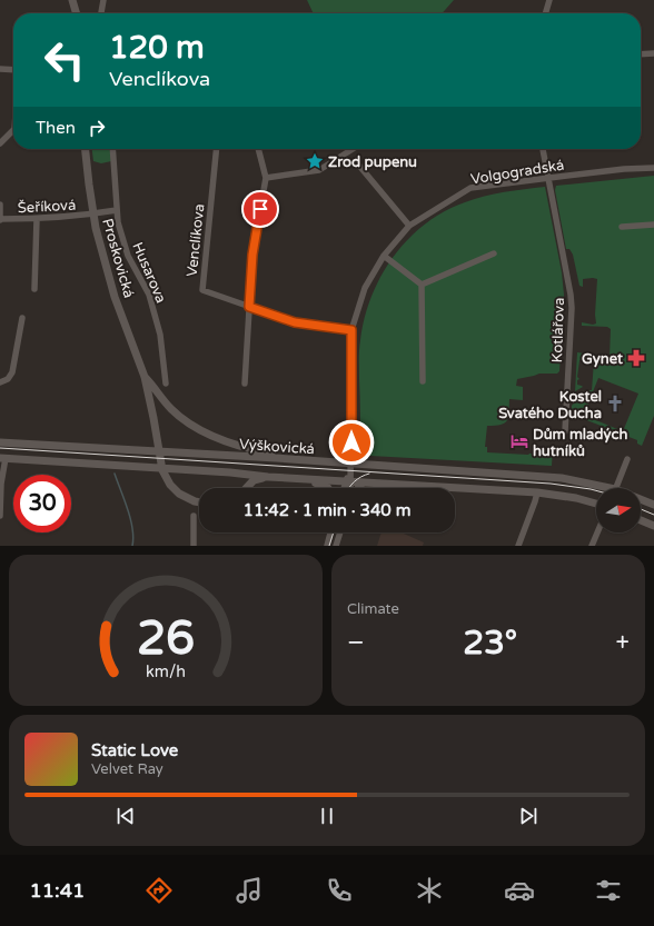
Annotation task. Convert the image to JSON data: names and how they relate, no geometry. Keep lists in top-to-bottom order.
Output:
{
  "streets": {
    "street": [
      "Volgogradská",
      "Šeříková",
      "Venclíkova",
      "Proskovická",
      "Husarova",
      "Kotlářova",
      "Výškovická"
    ]
  },
  "crossings": [
    ["Volgogradská", "Venclíkova"],
    ["Volgogradská", "Kotlářova"],
    ["Volgogradská", "Výškovická"],
    ["Šeříková", "Proskovická"],
    ["Šeříková", "Husarova"]
  ],
  "places": {
    "place": ["Zrod pupenu"],
    "pharmacy": ["Gynet"],
    "church": ["Kostel Svatého Ducha"],
    "hotel": ["Dům mladých hutníků"]
  },
  "north": "right",
  "page": {
    "turn": ["120 m", "Venclíkova"],
    "then": "Then",
    "limit": "30",
    "trip": "11:42 · 1 min · 340 m",
    "tile": "Climate",
    "heat": ["−", "23°", "+"],
    "song": ["Static Love", "Velvet Ray"],
    "tabs": "11:41",
    "gauge": ["26", "km/h"]
  }
}
